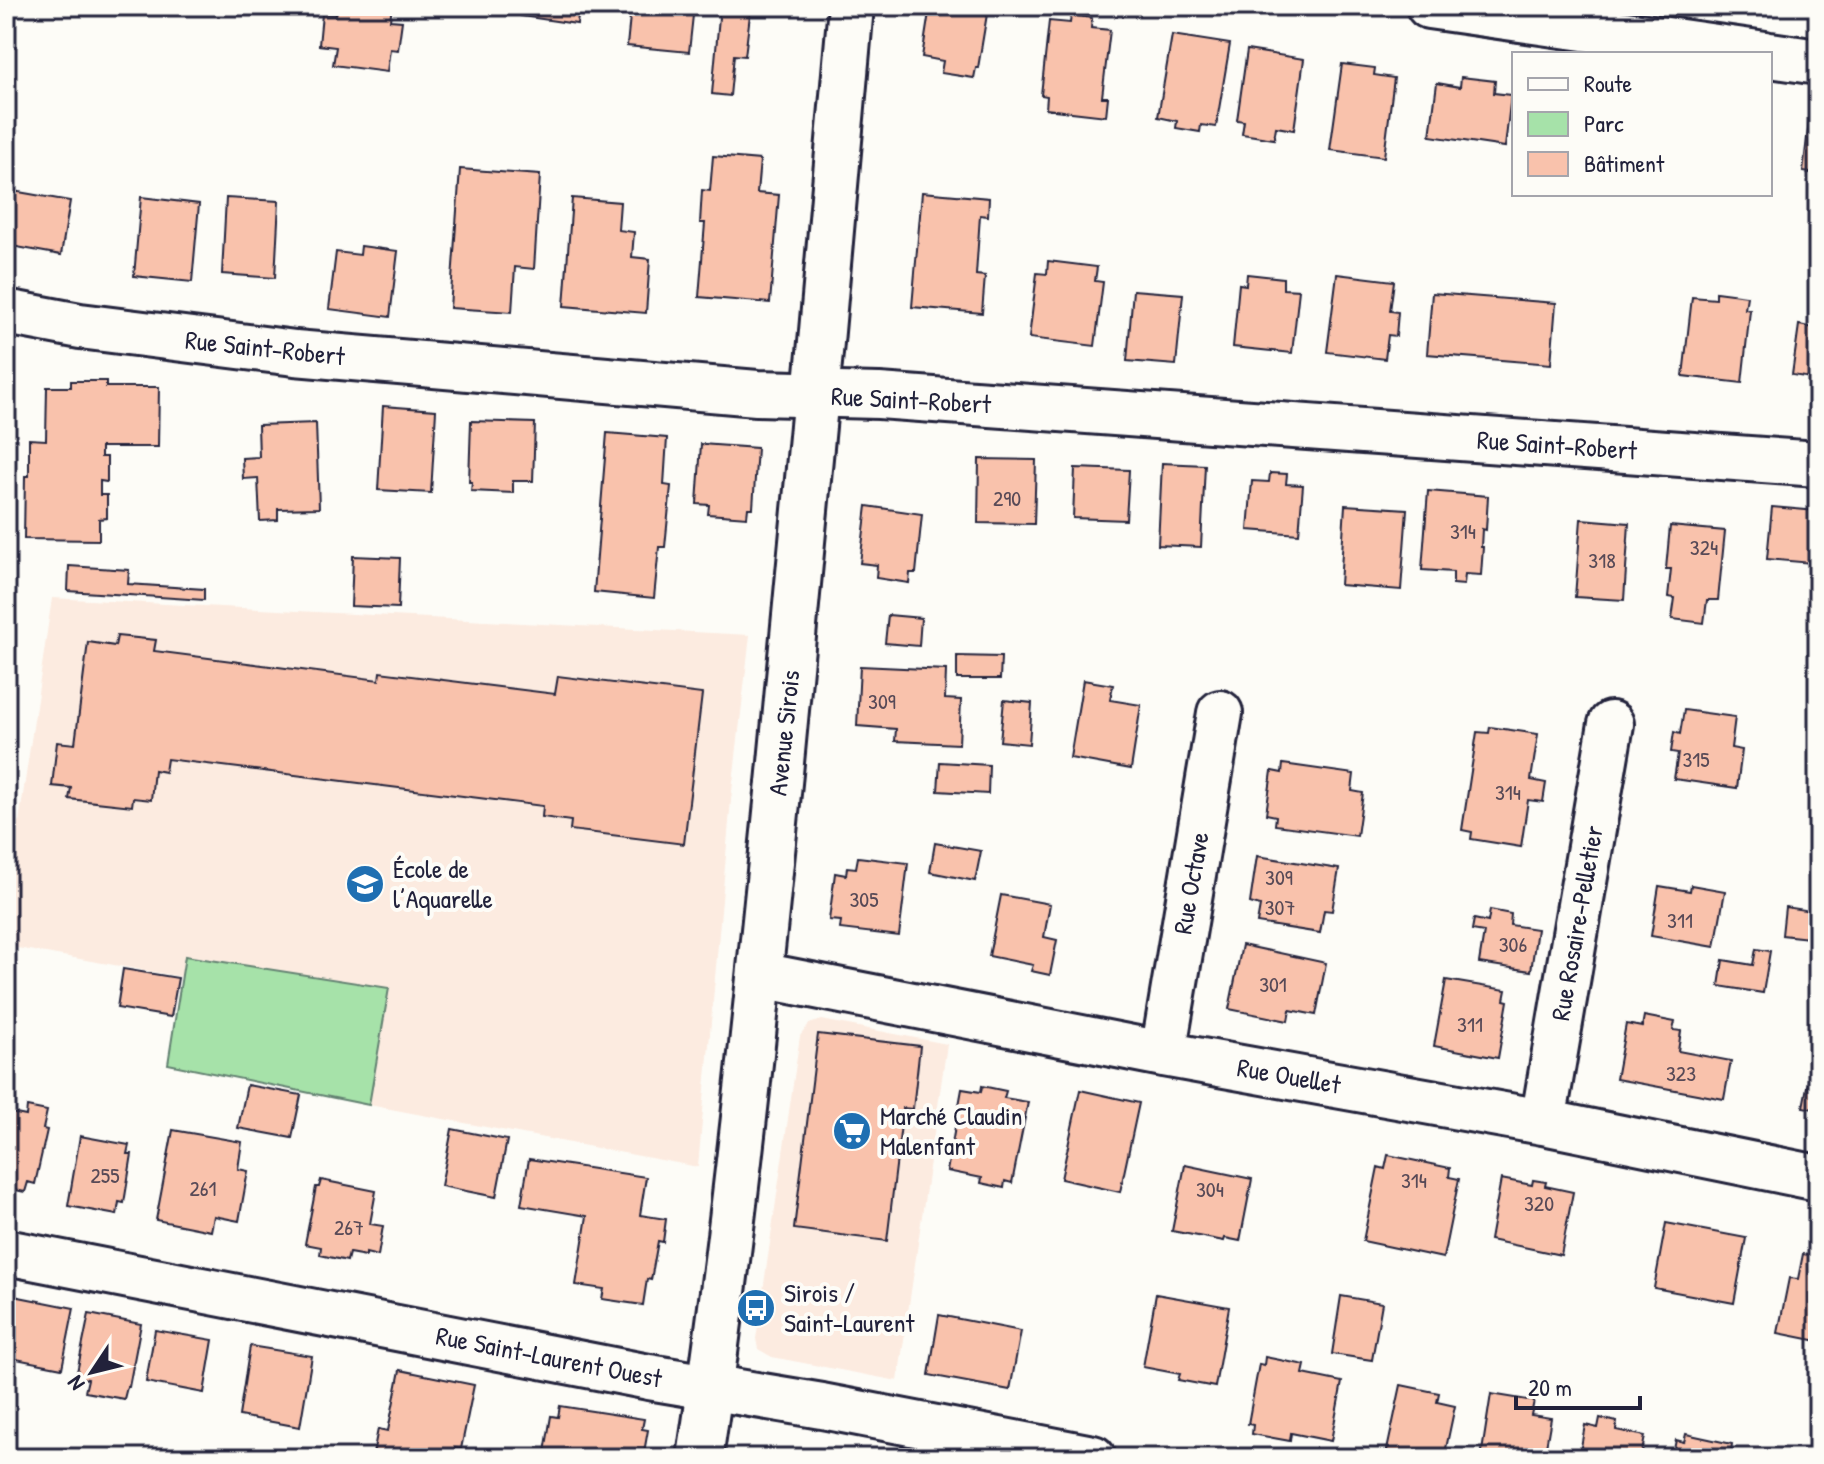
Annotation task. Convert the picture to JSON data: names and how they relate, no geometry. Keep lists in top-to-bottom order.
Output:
{
  "streets": {
    "street": [
      "Rue Saint-Robert",
      "Avenue Sirois",
      "Rue Octave",
      "Rue Rosaire-Pelletier",
      "Rue Ouellet",
      "Rue Saint-Laurent Ouest"
    ]
  },
  "crossings": [
    ["Rue Saint-Robert", "Avenue Sirois"],
    ["Avenue Sirois", "Rue Ouellet"],
    ["Avenue Sirois", "Rue Saint-Laurent Ouest"],
    ["Rue Octave", "Rue Ouellet"],
    ["Rue Rosaire-Pelletier", "Rue Ouellet"]
  ],
  "places": {
    "school or university": ["École de l’Aquarelle"],
    "supermarket": ["Marché Claudin Malenfant"],
    "bus stop": ["Sirois / Saint-Laurent"]
  },
  "house_numbers": [
    "290",
    "314",
    "324",
    "318",
    "309",
    "315",
    "314",
    "309",
    "305",
    "307",
    "311",
    "306",
    "301",
    "311",
    "323",
    "255",
    "314",
    "261",
    "304",
    "320",
    "267"
  ],
  "legend": ["Route", "Parc", "Bâtiment"],
  "scale_bar": "20 m",
  "north": "bottom left"
}
